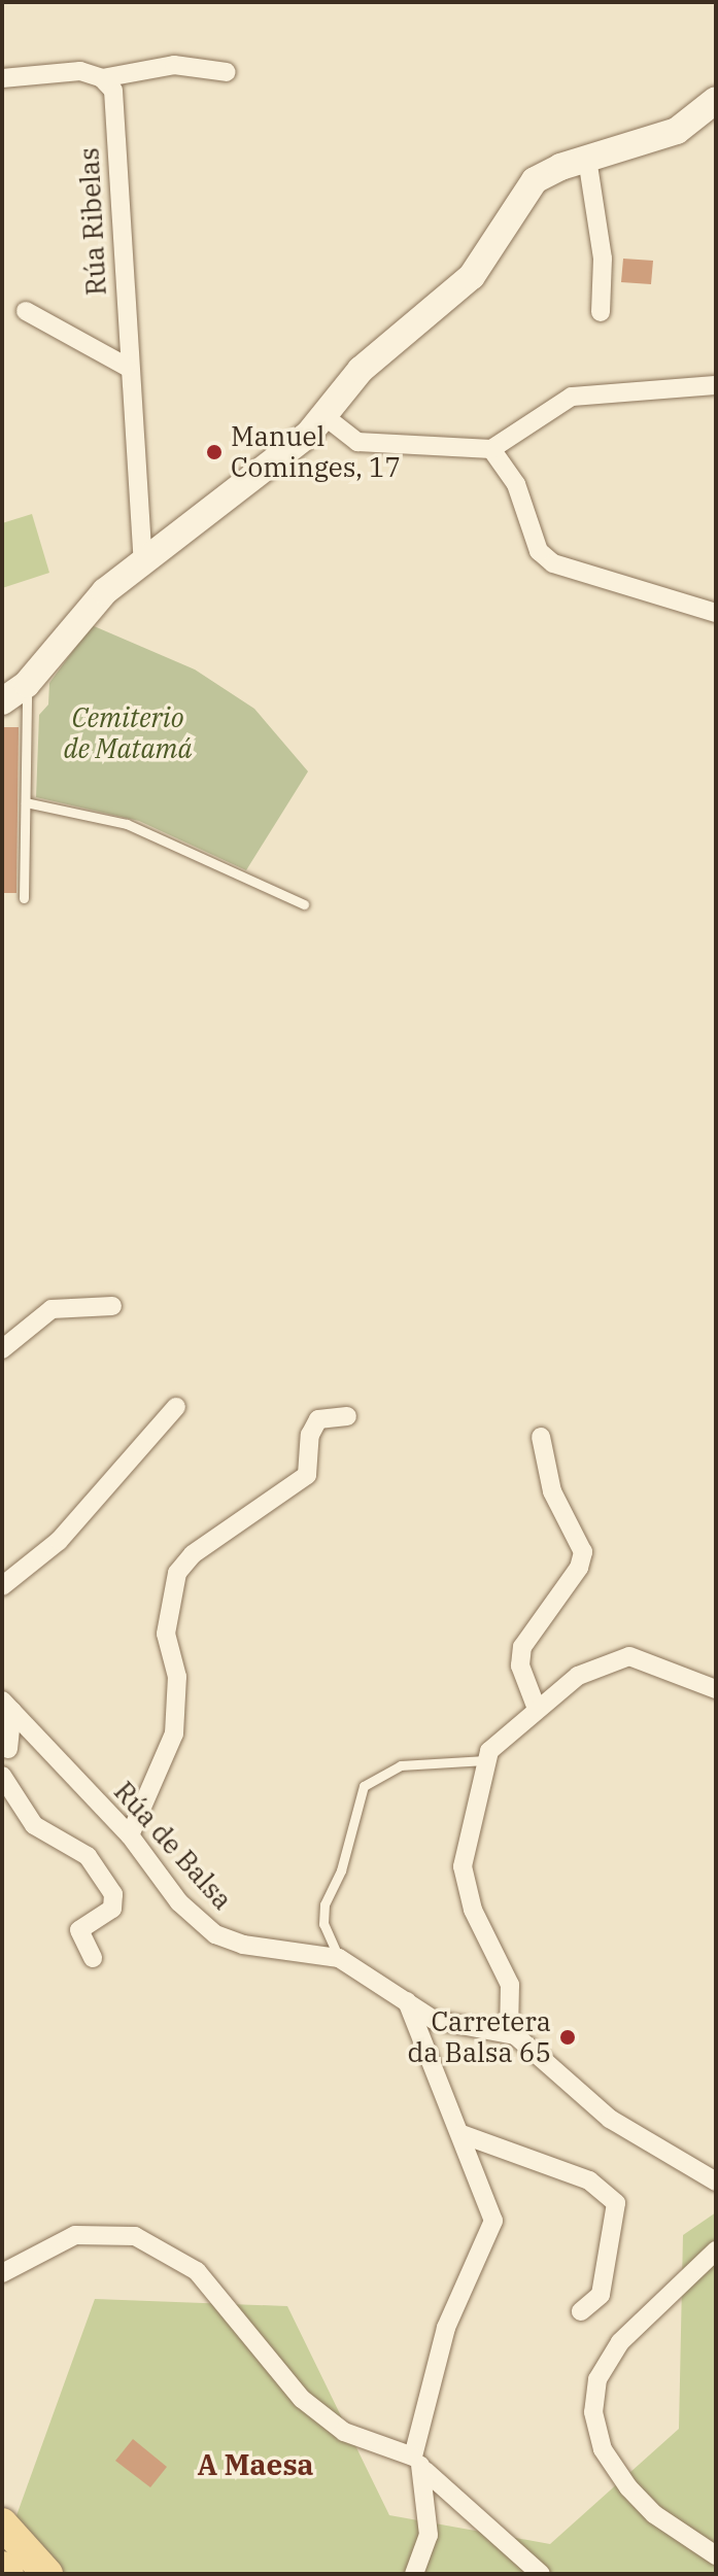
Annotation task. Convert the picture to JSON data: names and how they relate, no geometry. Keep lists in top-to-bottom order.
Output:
{
  "streets": {
    "street": ["Rúa Ribelas", "Rúa de Balsa"]
  },
  "districts": ["A Maesa"],
  "parks": ["Cemiterio de Matamá"],
  "places": ["Manuel Cominges, 17", "Carretera da Balsa 65"]
}
